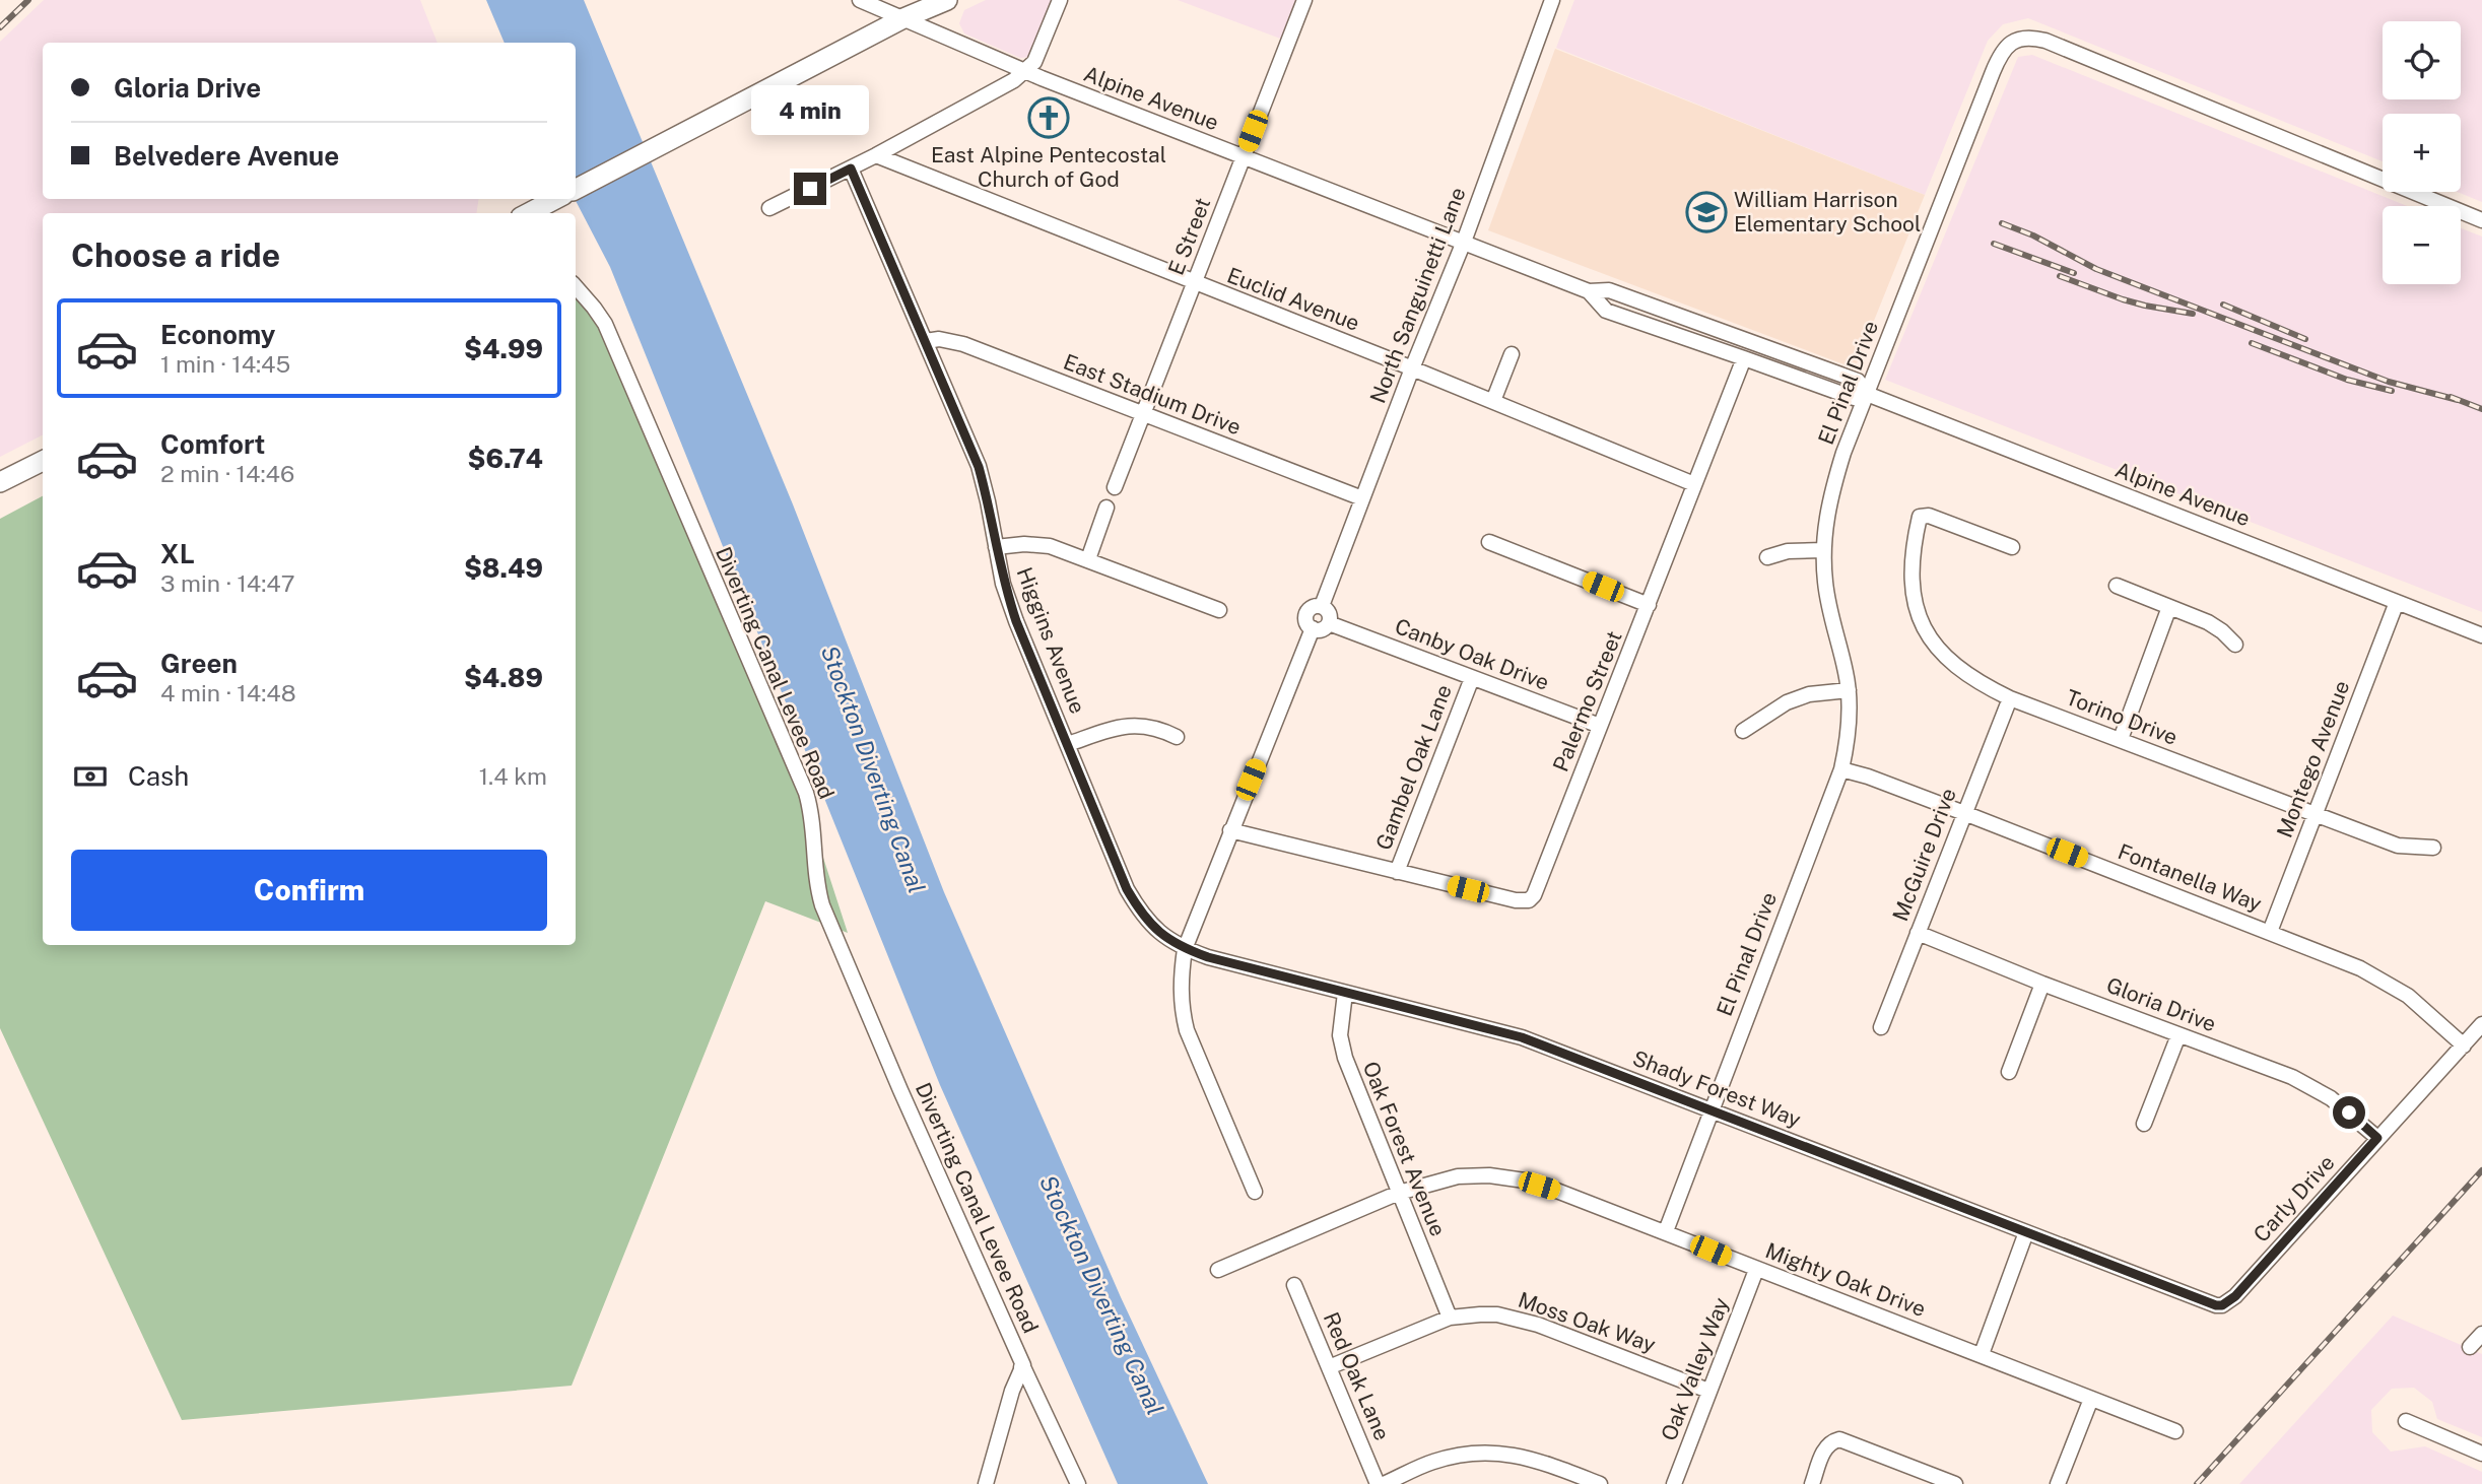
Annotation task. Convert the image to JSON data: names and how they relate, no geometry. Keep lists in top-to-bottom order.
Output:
{
  "streets": {
    "street": [
      "Alpine Avenue",
      "E Street",
      "North Sanguinetti Lane",
      "Euclid Avenue",
      "El Pinal Drive",
      "East Stadium Drive",
      "Higgins Avenue",
      "Canby Oak Drive",
      "Diverting Canal Levee Road",
      "Palermo Street",
      "Torino Drive",
      "Montego Avenue",
      "Gambel Oak Lane",
      "McGuire Drive",
      "Fontanella Way",
      "Gloria Drive",
      "Shady Forest Way",
      "Oak Forest Avenue",
      "Carly Drive",
      "Mighty Oak Drive",
      "Moss Oak Way",
      "Oak Valley Way",
      "Red Oak Lane"
    ]
  },
  "crossings": [
    ["Alpine Avenue", "E Street"],
    ["Alpine Avenue", "North Sanguinetti Lane"],
    ["Alpine Avenue", "El Pinal Drive"],
    ["Alpine Avenue", "Palermo Street"],
    ["Alpine Avenue", "Montego Avenue"],
    ["E Street", "Euclid Avenue"],
    ["E Street", "East Stadium Drive"],
    ["North Sanguinetti Lane", "Euclid Avenue"],
    ["North Sanguinetti Lane", "East Stadium Drive"],
    ["North Sanguinetti Lane", "Canby Oak Drive"],
    ["Euclid Avenue", "Palermo Street"],
    ["El Pinal Drive", "Fontanella Way"],
    ["El Pinal Drive", "Shady Forest Way"],
    ["El Pinal Drive", "Mighty Oak Drive"],
    ["East Stadium Drive", "Higgins Avenue"],
    ["Higgins Avenue", "Shady Forest Way"],
    ["Canby Oak Drive", "Palermo Street"],
    ["Canby Oak Drive", "Gambel Oak Lane"],
    ["Palermo Street", "Gambel Oak Lane"],
    ["Torino Drive", "Montego Avenue"],
    ["Torino Drive", "McGuire Drive"],
    ["Montego Avenue", "Fontanella Way"],
    ["McGuire Drive", "Fontanella Way"],
    ["McGuire Drive", "Gloria Drive"],
    ["Fontanella Way", "Carly Drive"],
    ["Gloria Drive", "Carly Drive"],
    ["Shady Forest Way", "Oak Forest Avenue"],
    ["Shady Forest Way", "Carly Drive"],
    ["Oak Forest Avenue", "Mighty Oak Drive"],
    ["Oak Forest Avenue", "Moss Oak Way"],
    ["Mighty Oak Drive", "Oak Valley Way"],
    ["Moss Oak Way", "Oak Valley Way"],
    ["Moss Oak Way", "Red Oak Lane"]
  ],
  "water": ["Stockton Diverting Canal"],
  "places": {
    "church": ["East Alpine Pentecostal Church of God"],
    "school or university": ["William Harrison Elementary School"]
  },
  "page": {
    "map_buttons": ["+", "−"],
    "banner": ["Gloria Drive", "Belvedere Avenue"],
    "bubble": "4 min",
    "heading": "Choose a ride",
    "list": [
      {
        "name": "Economy",
        "note": "1 min · 14:45",
        "value": "$4.99"
      },
      {
        "name": "Comfort",
        "note": "2 min · 14:46",
        "value": "$6.74"
      },
      {
        "name": "XL",
        "note": "3 min · 14:47",
        "value": "$8.49"
      },
      {
        "name": "Green",
        "note": "4 min · 14:48",
        "value": "$4.89"
      }
    ],
    "pay": ["Cash", "1.4 km"],
    "buttons": "Confirm"
  }
}
